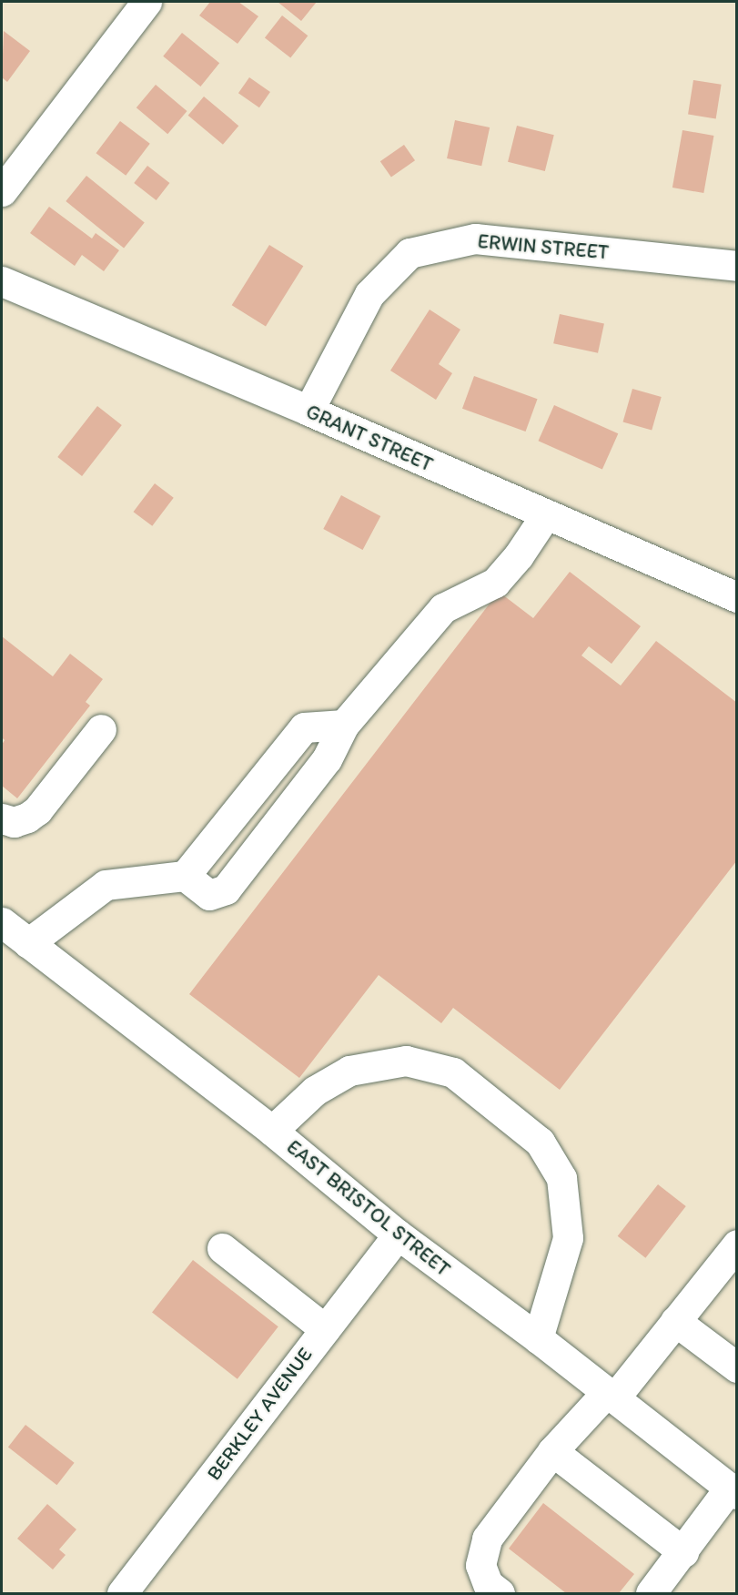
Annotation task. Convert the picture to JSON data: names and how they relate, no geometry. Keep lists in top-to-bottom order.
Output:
{
  "streets": {
    "street": [
      "ERWIN STREET",
      "GRANT STREET",
      "EAST BRISTOL STREET",
      "BERKLEY AVENUE"
    ]
  },
  "crossings": [
    ["ERWIN STREET", "GRANT STREET"],
    ["EAST BRISTOL STREET", "BERKLEY AVENUE"]
  ]
}
